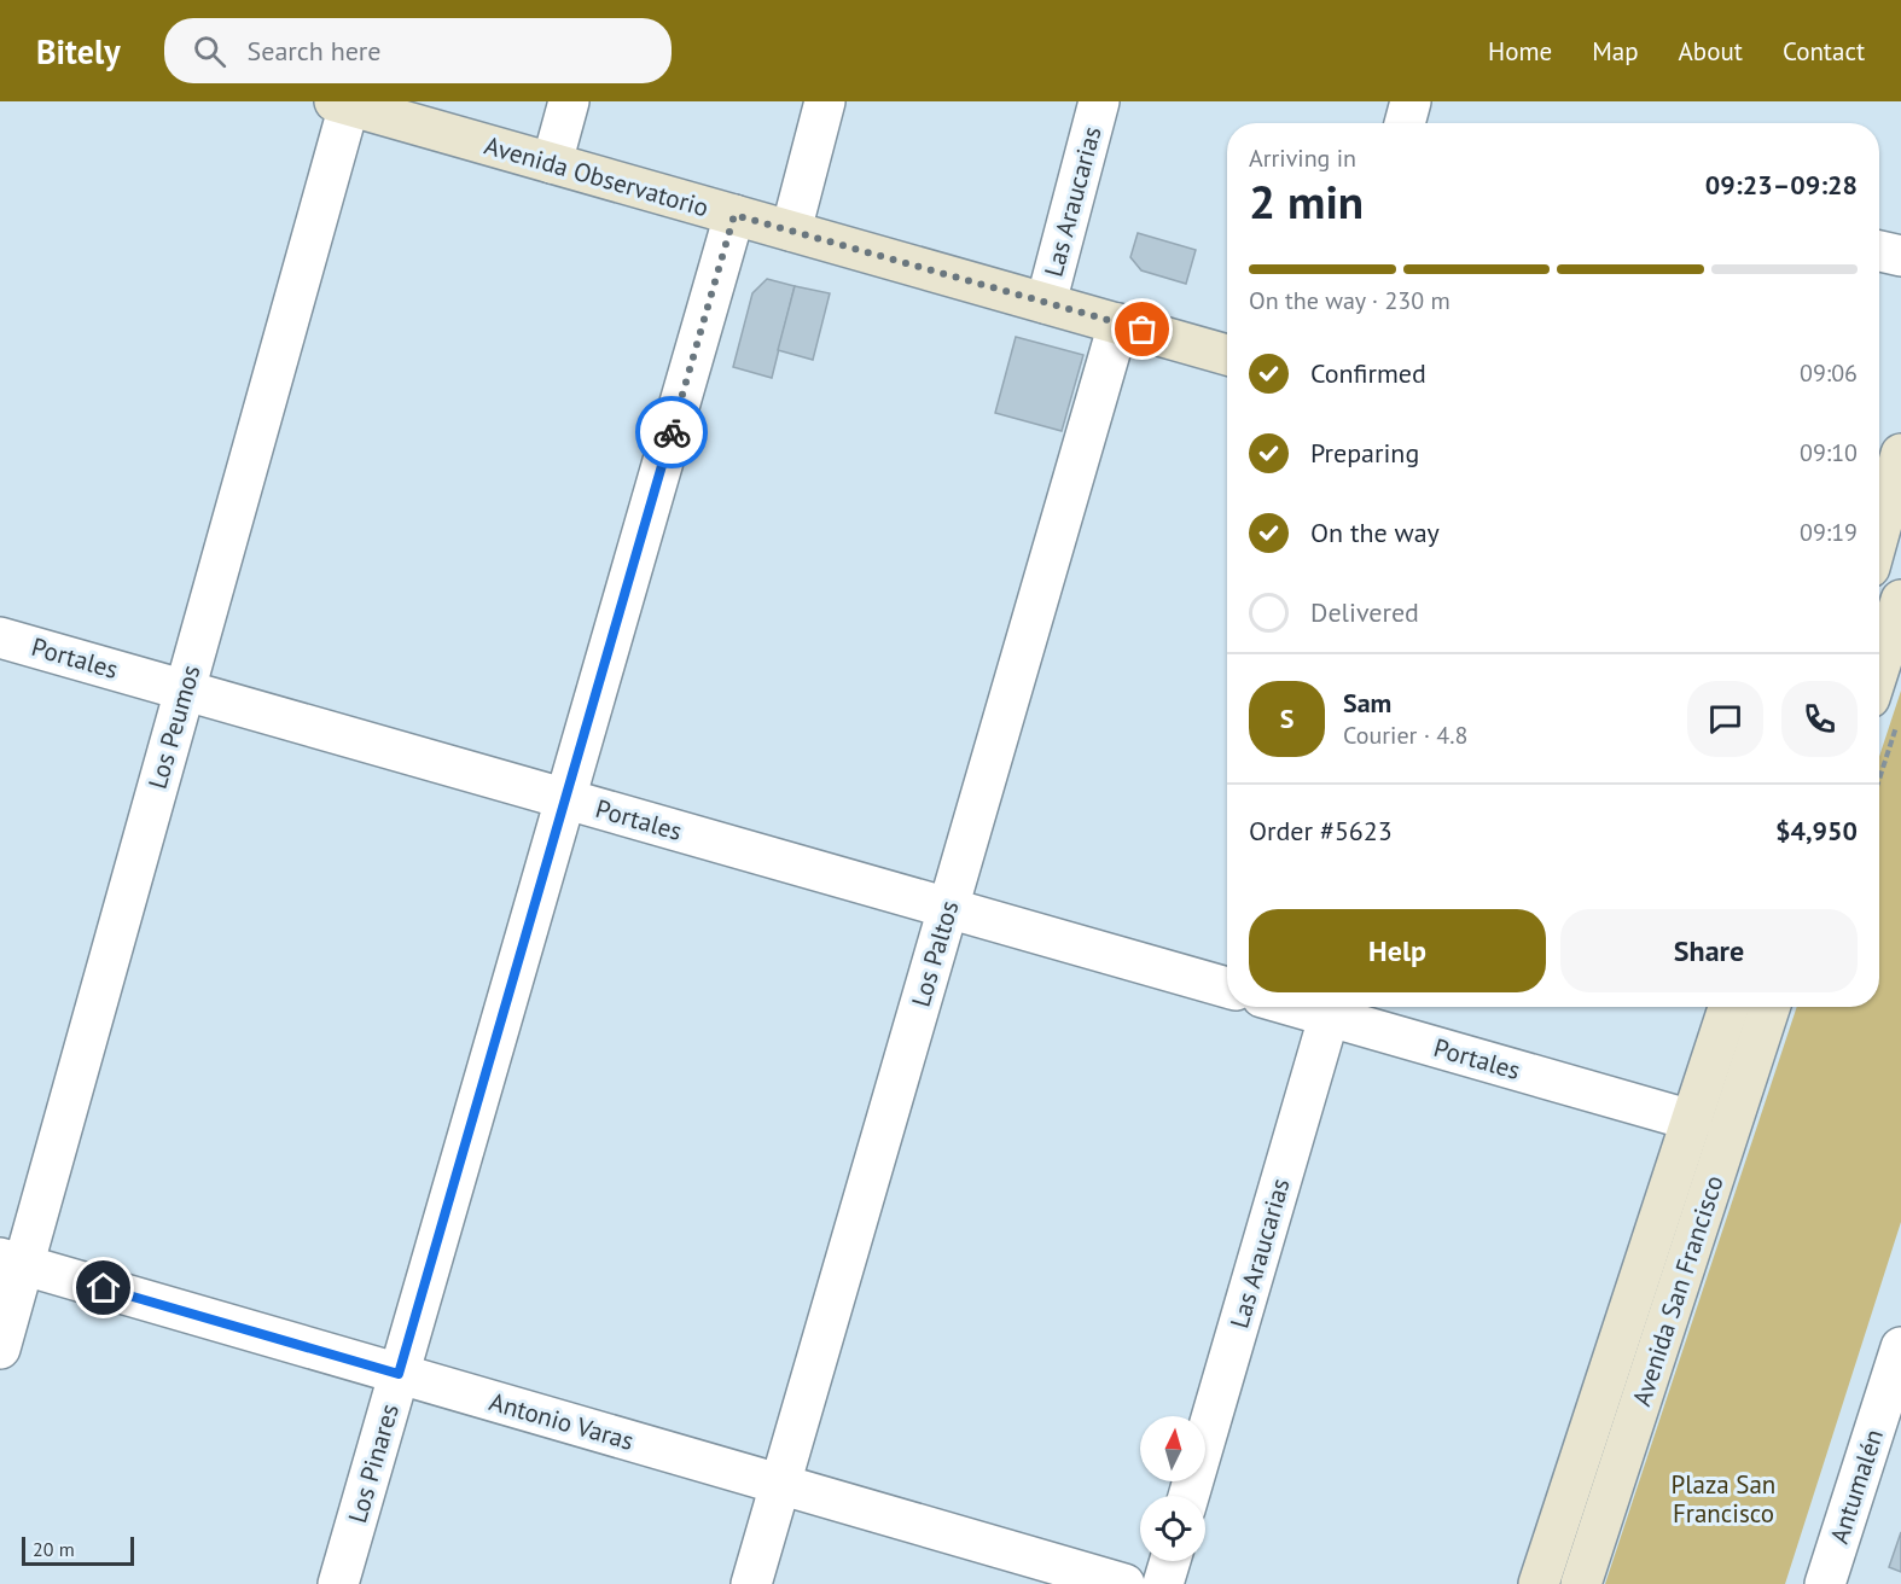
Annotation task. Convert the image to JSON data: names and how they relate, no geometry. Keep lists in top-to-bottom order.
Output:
{
  "streets": {
    "main road": ["Avenida Observatorio", "Avenida San Francisco"],
    "street": [
      "Las Araucarias",
      "Portales",
      "Los Peumos",
      "Los Paltos",
      "Antonio Varas",
      "Los Pinares",
      "Antumalén"
    ]
  },
  "crossings": [
    ["Avenida Observatorio", "Las Araucarias"],
    ["Avenida Observatorio", "Los Peumos"],
    ["Avenida Observatorio", "Los Paltos"],
    ["Avenida Observatorio", "Los Pinares"],
    ["Las Araucarias", "Portales"],
    ["Portales", "Los Peumos"],
    ["Portales", "Los Paltos"],
    ["Portales", "Avenida San Francisco"],
    ["Portales", "Los Pinares"],
    ["Los Peumos", "Antonio Varas"],
    ["Los Paltos", "Antonio Varas"],
    ["Antonio Varas", "Los Pinares"]
  ],
  "parks": ["Plaza San Francisco"],
  "scale_bar": "20 m",
  "north": "top",
  "page": {
    "header": "Bitely",
    "search": "Search here",
    "nav": [
      "Home",
      "Map",
      "About",
      "Contact"
    ],
    "heading": ["2 min", "Arriving in", "09:23–09:28"],
    "panel": [
      "Sam",
      "Courier · 4.8",
      "Order #5623",
      "$4,950"
    ],
    "bar": "On the way · 230 m",
    "list": [
      ["Confirmed", "09:06"],
      ["Preparing", "09:10"],
      ["On the way", "09:19"],
      "Delivered"
    ],
    "round": "S",
    "buttons": ["Help", "Share"],
    "scale": "20 m"
  }
}
